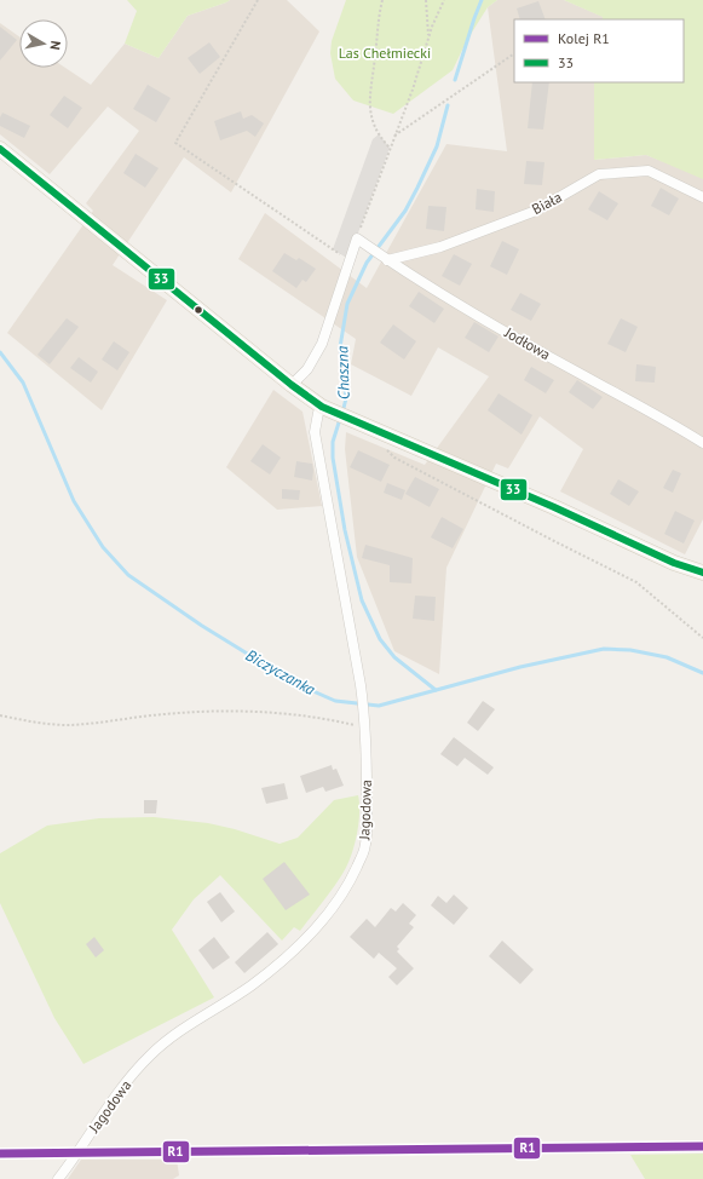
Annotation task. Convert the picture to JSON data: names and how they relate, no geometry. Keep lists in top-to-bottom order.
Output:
{
  "streets": {
    "street": ["Biała", "Jodłowa", "Jagodowa"]
  },
  "crossings": [
    ["Biała", "Jodłowa"]
  ],
  "water": ["Chaszna", "Biczyczanka"],
  "parks": ["Las Chełmiecki"],
  "lines": ["transit line 33", "rail line R1"],
  "legend": ["Kolej R1", "33"],
  "north": "right"
}
